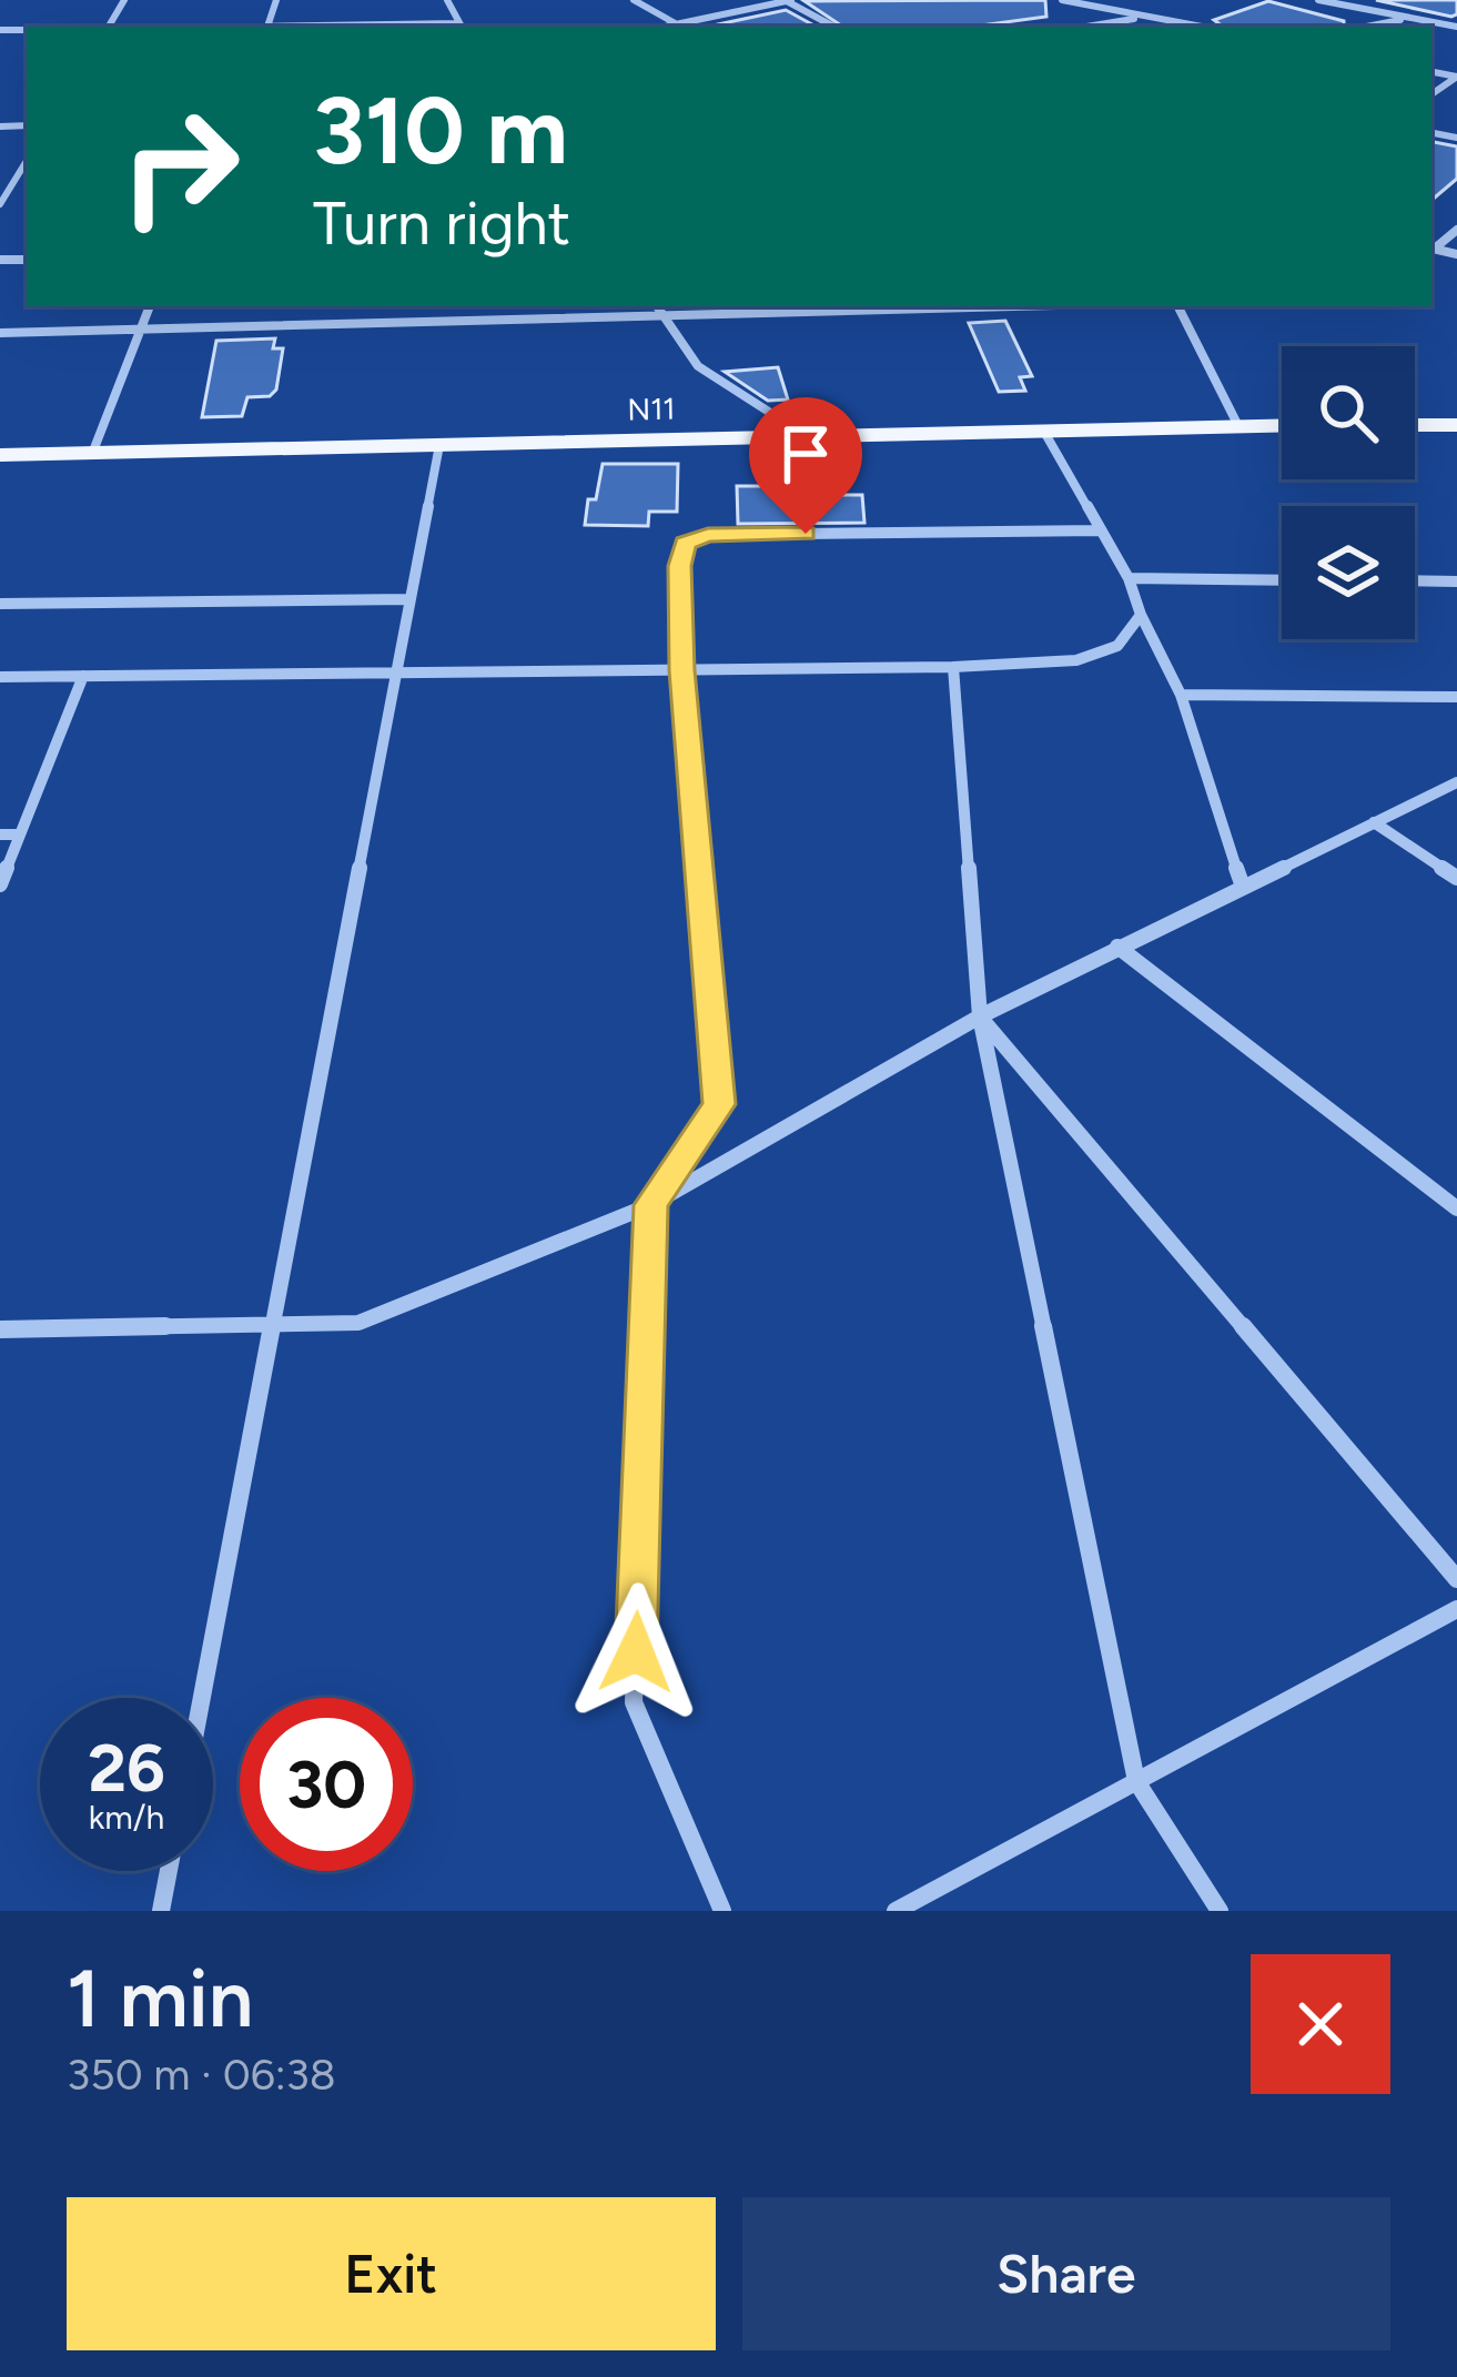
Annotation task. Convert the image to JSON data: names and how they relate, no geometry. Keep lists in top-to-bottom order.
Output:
{
  "streets": {
    "main road": ["N11"]
  },
  "page": {
    "turn": ["310 m", "Turn right"],
    "speed": "26 km/h",
    "limit": "30",
    "heading": ["1 min", "350 m · 06:38"],
    "buttons": ["Exit", "Share"]
  }
}
